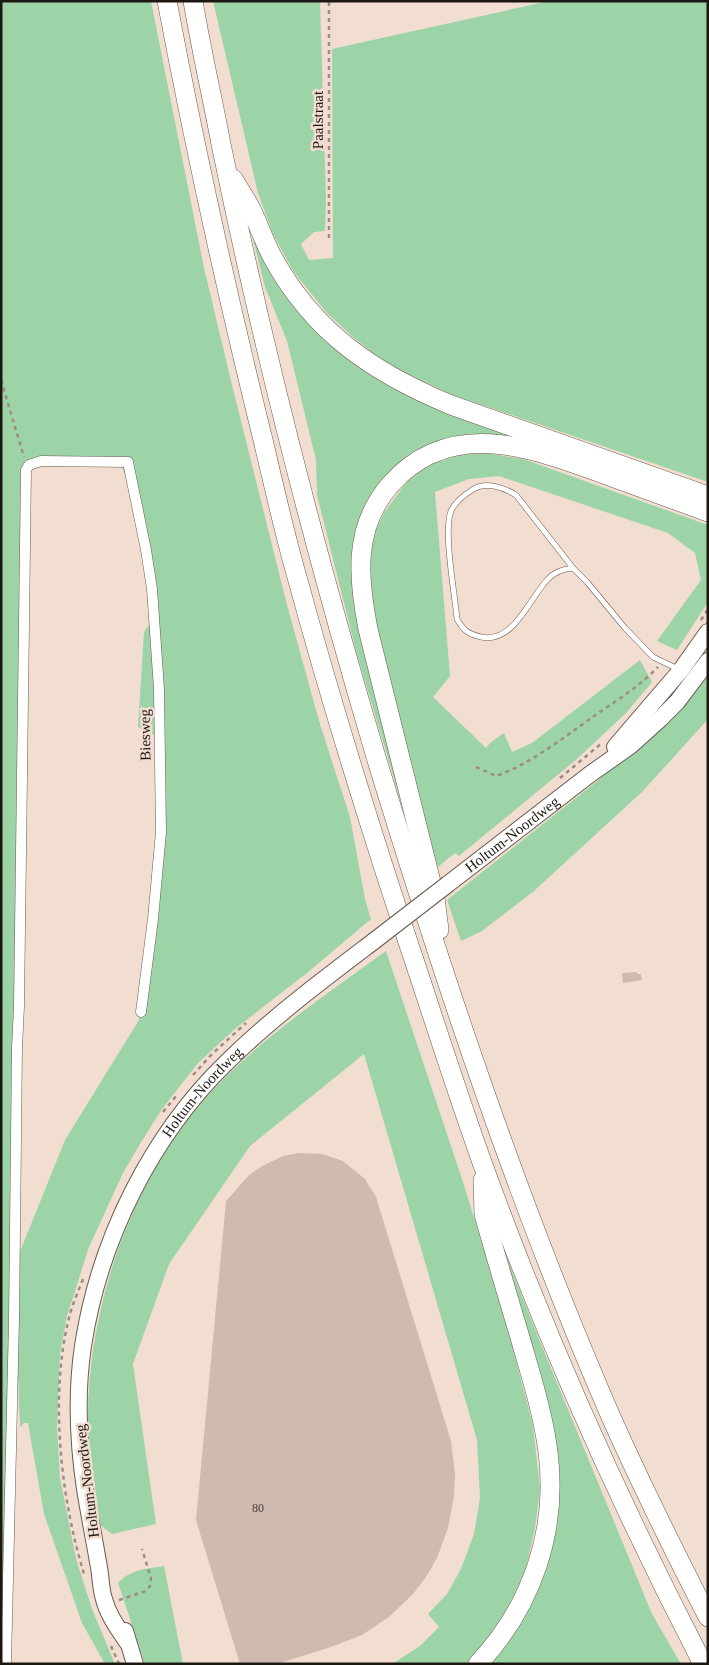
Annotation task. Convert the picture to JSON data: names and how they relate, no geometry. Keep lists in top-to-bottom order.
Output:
{
  "streets": {
    "main road": ["Holtum-Noordweg"],
    "street": ["Biesweg"],
    "path": ["Paalstraat"]
  },
  "house_numbers": ["80"]
}
